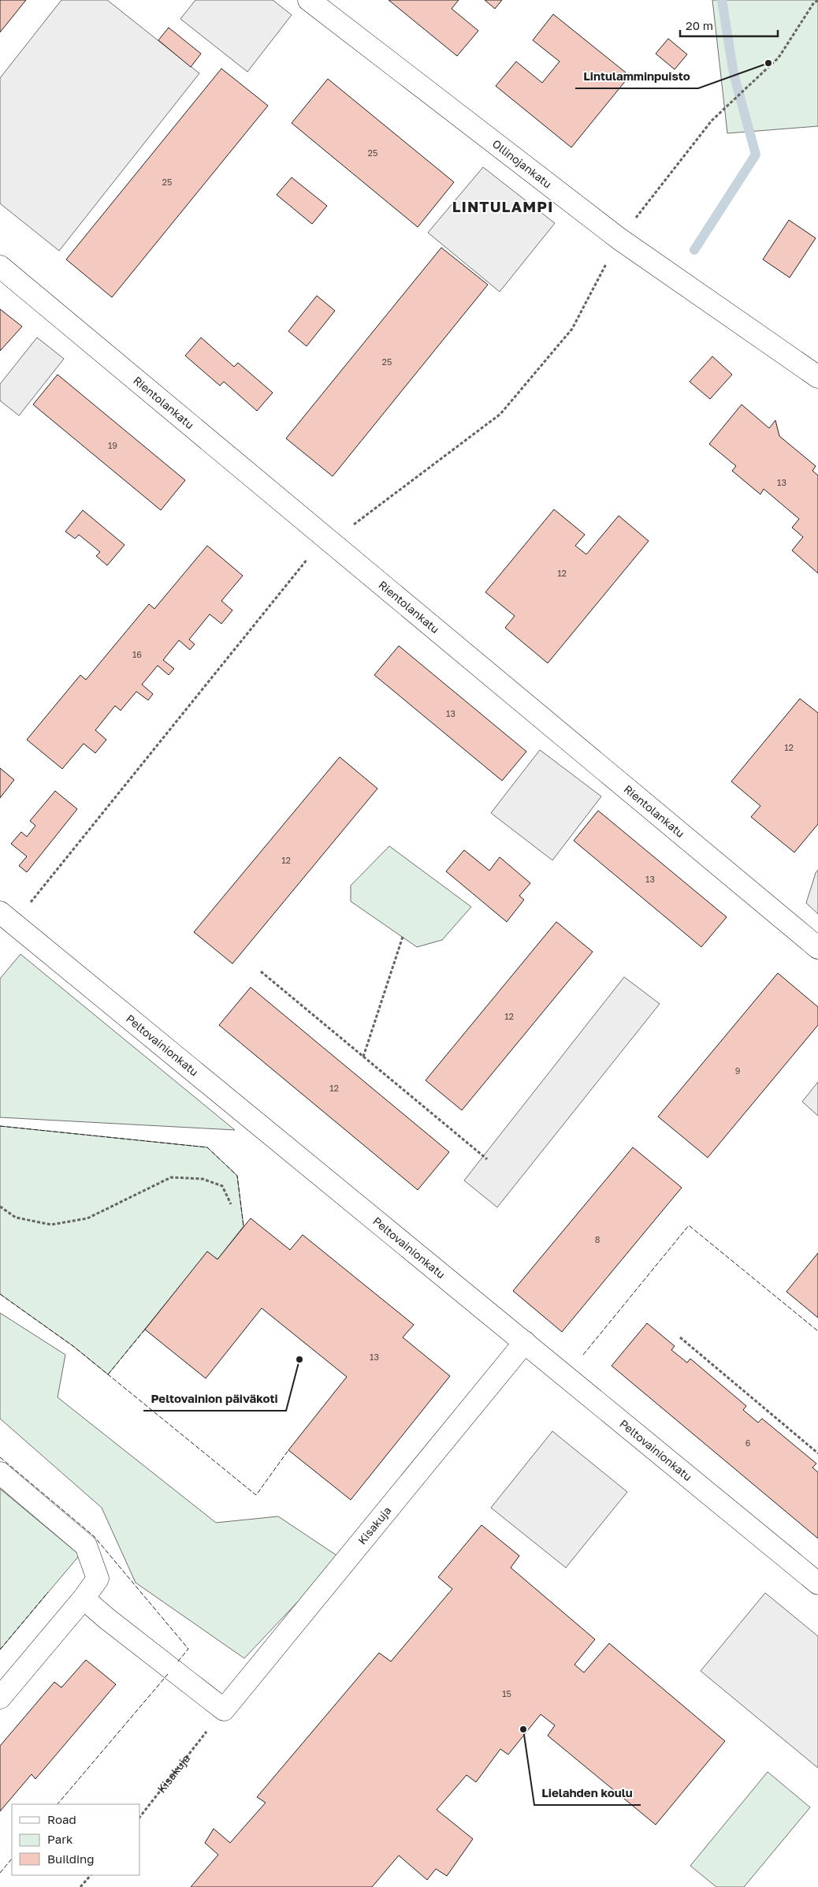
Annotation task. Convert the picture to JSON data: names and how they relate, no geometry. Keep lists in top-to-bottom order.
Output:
{
  "streets": {
    "street": [
      "Ollinojankatu",
      "Rientolankatu",
      "Peltovainionkatu",
      "Kisakuja"
    ]
  },
  "crossings": [
    ["Peltovainionkatu", "Kisakuja"]
  ],
  "districts": ["LINTULAMPI"],
  "places": ["Lintulamminpuisto", "Peltovainion päiväkoti", "Lielahden koulu"],
  "house_numbers": [
    "25",
    "25",
    "25",
    "19",
    "13",
    "12",
    "16",
    "13",
    "12",
    "12",
    "13",
    "12",
    "9",
    "12",
    "8",
    "13",
    "6",
    "15"
  ],
  "legend": ["Road", "Park", "Building"],
  "scale_bar": "20 m"
}
